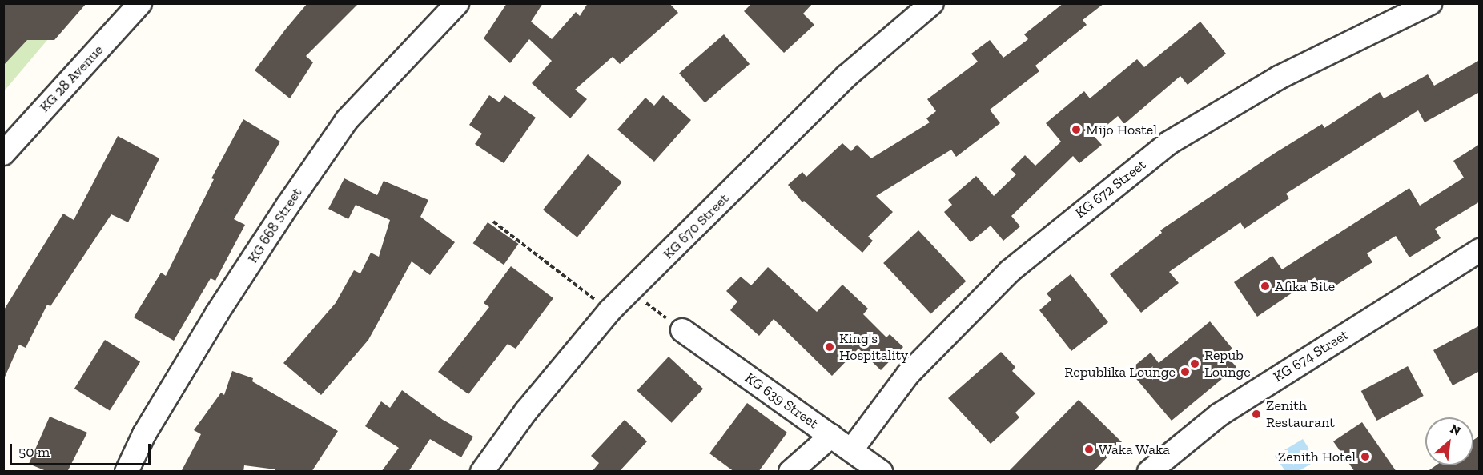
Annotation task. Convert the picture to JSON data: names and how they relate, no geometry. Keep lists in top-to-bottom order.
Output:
{
  "streets": {
    "street": [
      "KG 28 Avenue",
      "KG 672 Street",
      "KG 668 Street",
      "KG 670 Street",
      "KG 674 Street",
      "KG 639 Street"
    ]
  },
  "crossings": [
    ["KG 672 Street", "KG 639 Street"]
  ],
  "places": [
    "Mijo Hostel",
    "Afika Bite",
    "King's Hospitality",
    "Repub Lounge",
    "Republika Lounge",
    "Zenith Restaurant",
    "Waka Waka",
    "Zenith Hotel"
  ],
  "scale_bar": "50 m",
  "north": "top right"
}
